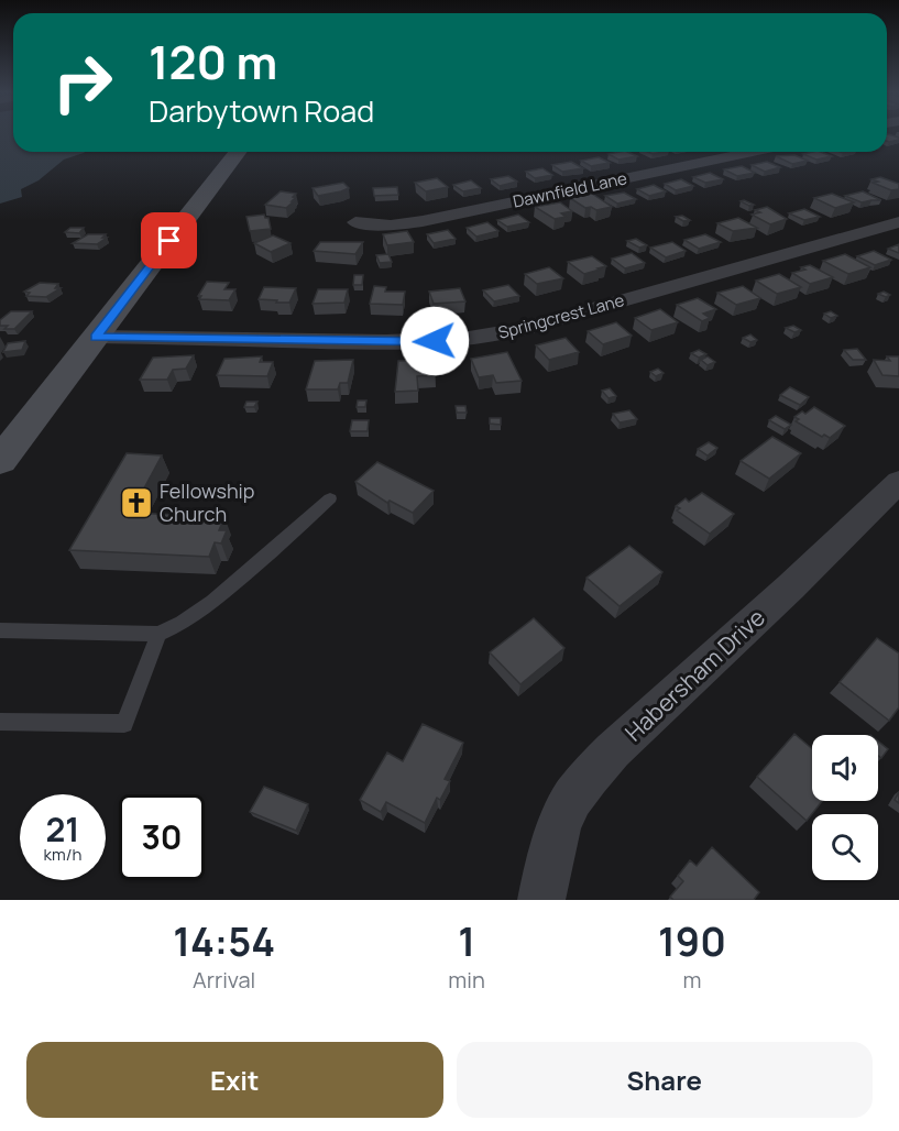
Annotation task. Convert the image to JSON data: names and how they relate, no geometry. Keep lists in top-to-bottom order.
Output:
{
  "streets": {
    "street": ["Dawnfield Lane", "Springcrest Lane", "Habersham Drive"]
  },
  "places": {
    "church": ["Fellowship Church"]
  },
  "page": {
    "turn": ["120 m", "Darbytown Road"],
    "speed": "21 km/h",
    "limit": "30",
    "eta": [
      "14:54",
      "Arrival",
      "1",
      "min",
      "190",
      "m"
    ],
    "buttons": ["Exit", "Share"]
  }
}
